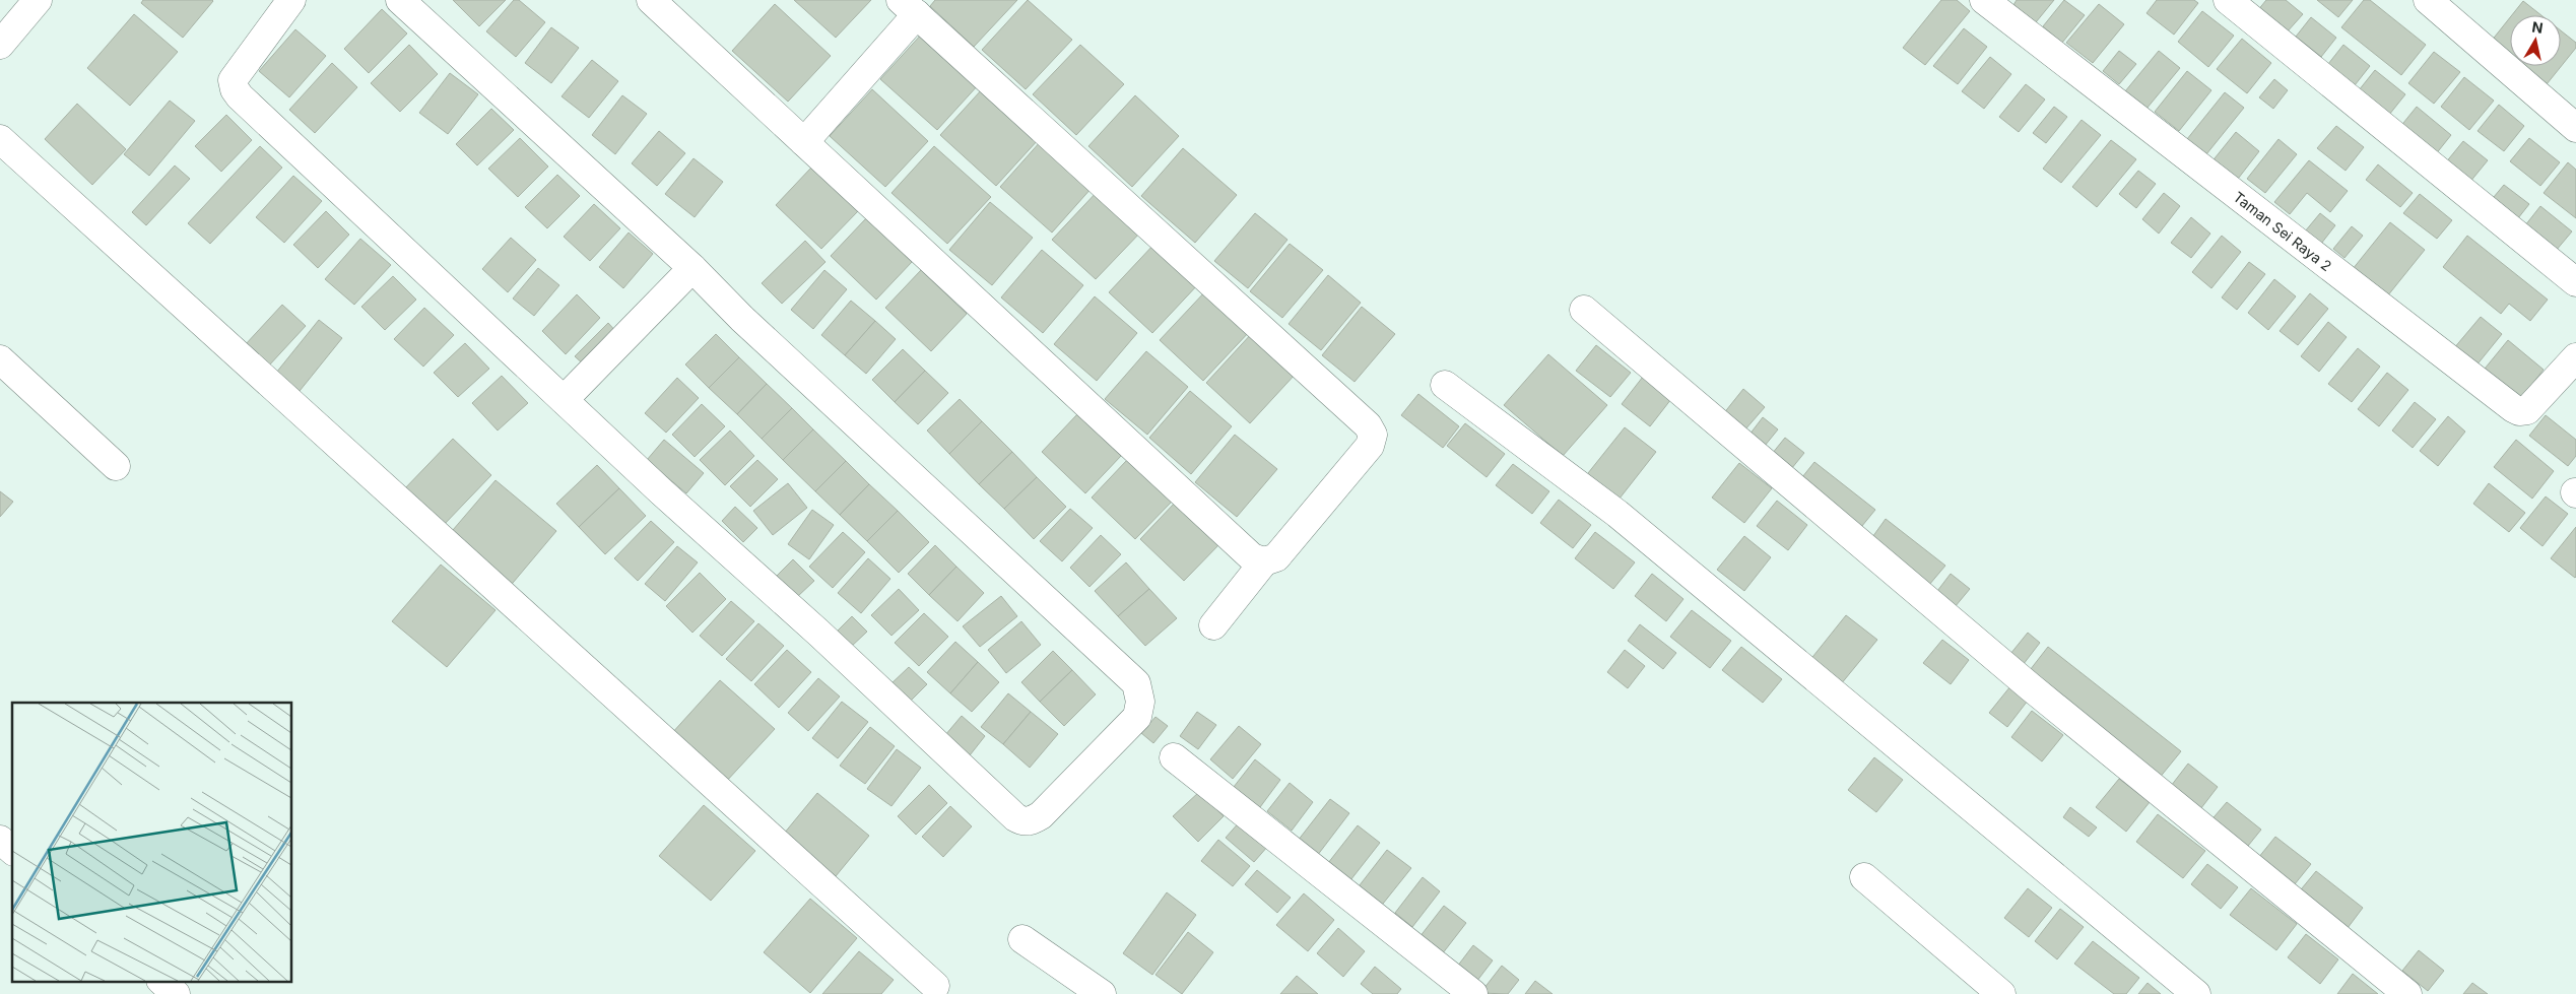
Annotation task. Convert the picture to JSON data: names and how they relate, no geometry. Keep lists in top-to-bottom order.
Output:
{
  "streets": {
    "street": ["Taman Sei Raya 2"]
  },
  "north": "top"
}
